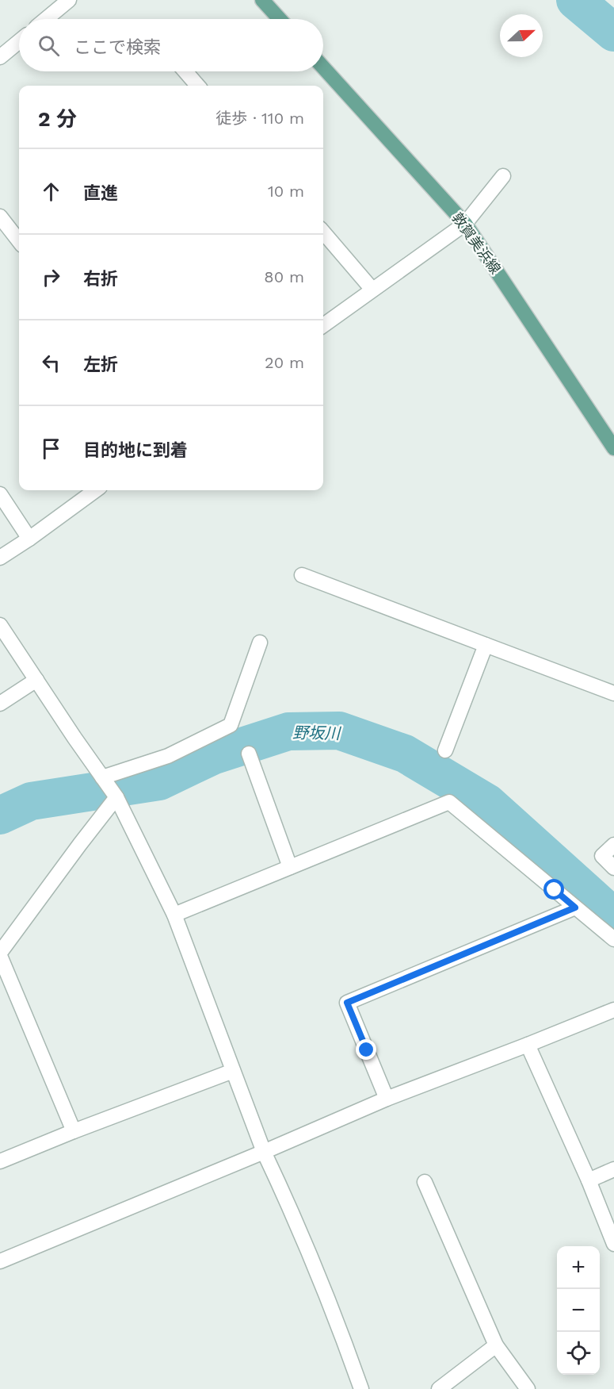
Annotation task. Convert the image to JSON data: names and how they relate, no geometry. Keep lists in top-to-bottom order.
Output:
{
  "streets": {
    "main road": ["敦賀美浜線"]
  },
  "water": ["野坂川"],
  "north": "right",
  "page": {
    "search": "ここで検索",
    "heading": ["2 分", "徒歩 · 110 m"],
    "list": [
      ["直進", "10 m"],
      ["右折", "80 m"],
      ["左折", "20 m"],
      "目的地に到着"
    ],
    "map_buttons": ["+", "−"]
  }
}
